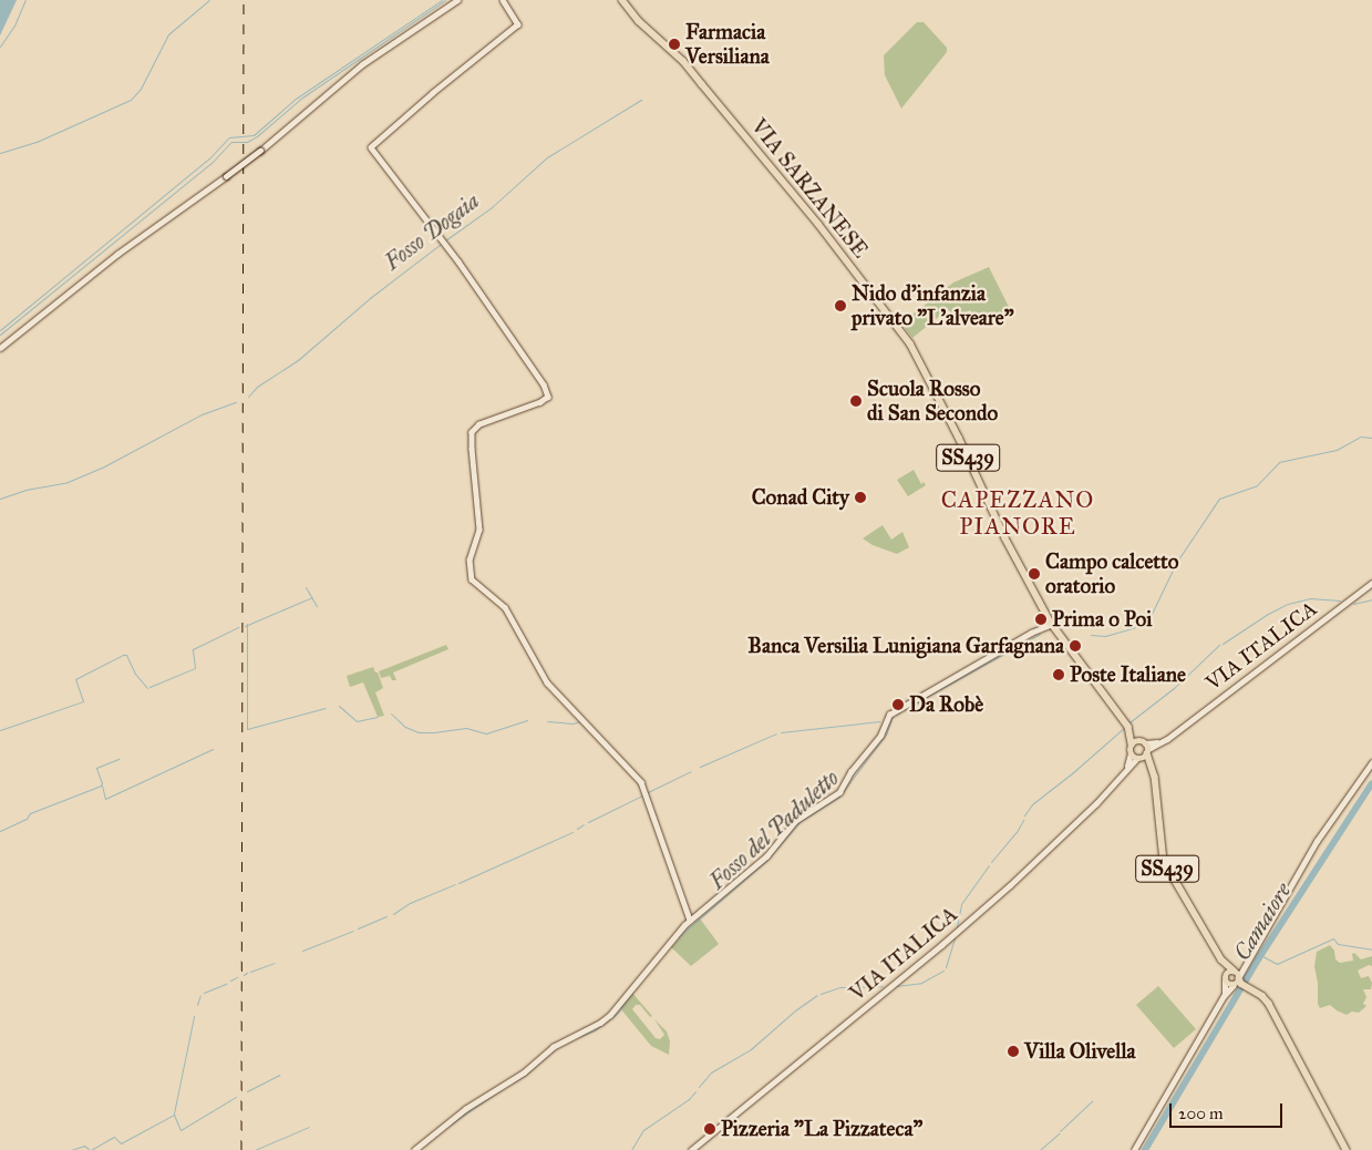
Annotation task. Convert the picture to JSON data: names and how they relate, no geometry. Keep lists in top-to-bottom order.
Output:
{
  "streets": {
    "main road": ["VIA SARZANESE", "SS439", "VIA ITALICA"]
  },
  "crossings": [
    ["VIA SARZANESE", "SS439"],
    ["SS439", "VIA ITALICA"]
  ],
  "districts": ["CAPEZZANO PIANORE"],
  "water": ["Fosso Dogaia", "Fosso del Paduletto", "Camaiore"],
  "places": [
    "Farmacia Versiliana",
    "Nido d'infanzia privato \"L'alveare\"",
    "Scuola Rosso di San Secondo",
    "Conad City",
    "Campo calcetto oratorio",
    "Prima o Poi",
    "Banca Versilia Lunigiana Garfagnana",
    "Poste Italiane",
    "Da Robè",
    "Villa Olivella",
    "Pizzeria \"La Pizzateca\""
  ],
  "scale_bar": "200 m"
}
